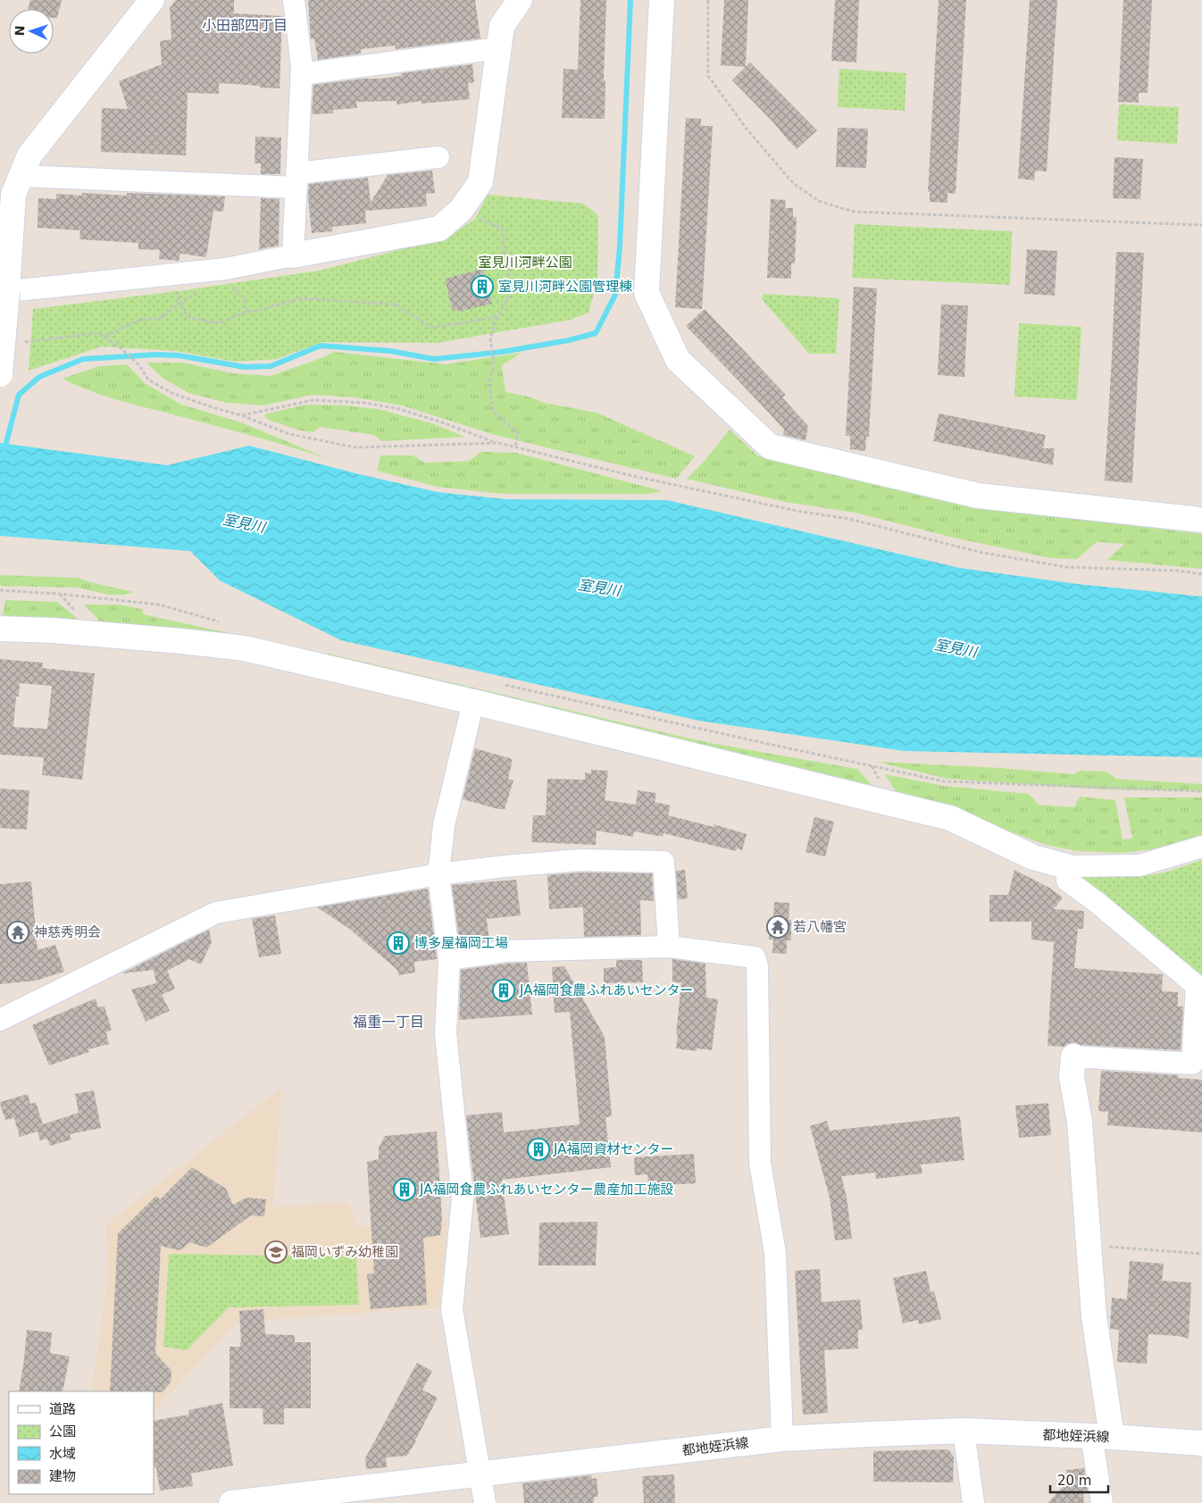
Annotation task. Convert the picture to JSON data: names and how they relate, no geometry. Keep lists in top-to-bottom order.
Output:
{
  "streets": {
    "street": ["都地姪浜線"]
  },
  "districts": ["小田部四丁目", "福重一丁目"],
  "water": ["室見川"],
  "parks": ["室見川河畔公園"],
  "places": {
    "building": [
      "室見川河畔公園管理棟",
      "博多屋福岡工場",
      "JA福岡食農ふれあいセンター",
      "JA福岡資材センター",
      "JA福岡食農ふれあいセンター農産加工施設"
    ],
    "temple": ["若八幡宮", "神慈秀明会"],
    "school or university": ["福岡いずみ幼稚園"]
  },
  "legend": [
    "道路",
    "公園",
    "水域",
    "建物"
  ],
  "scale_bar": "20 m",
  "north": "left"
}
